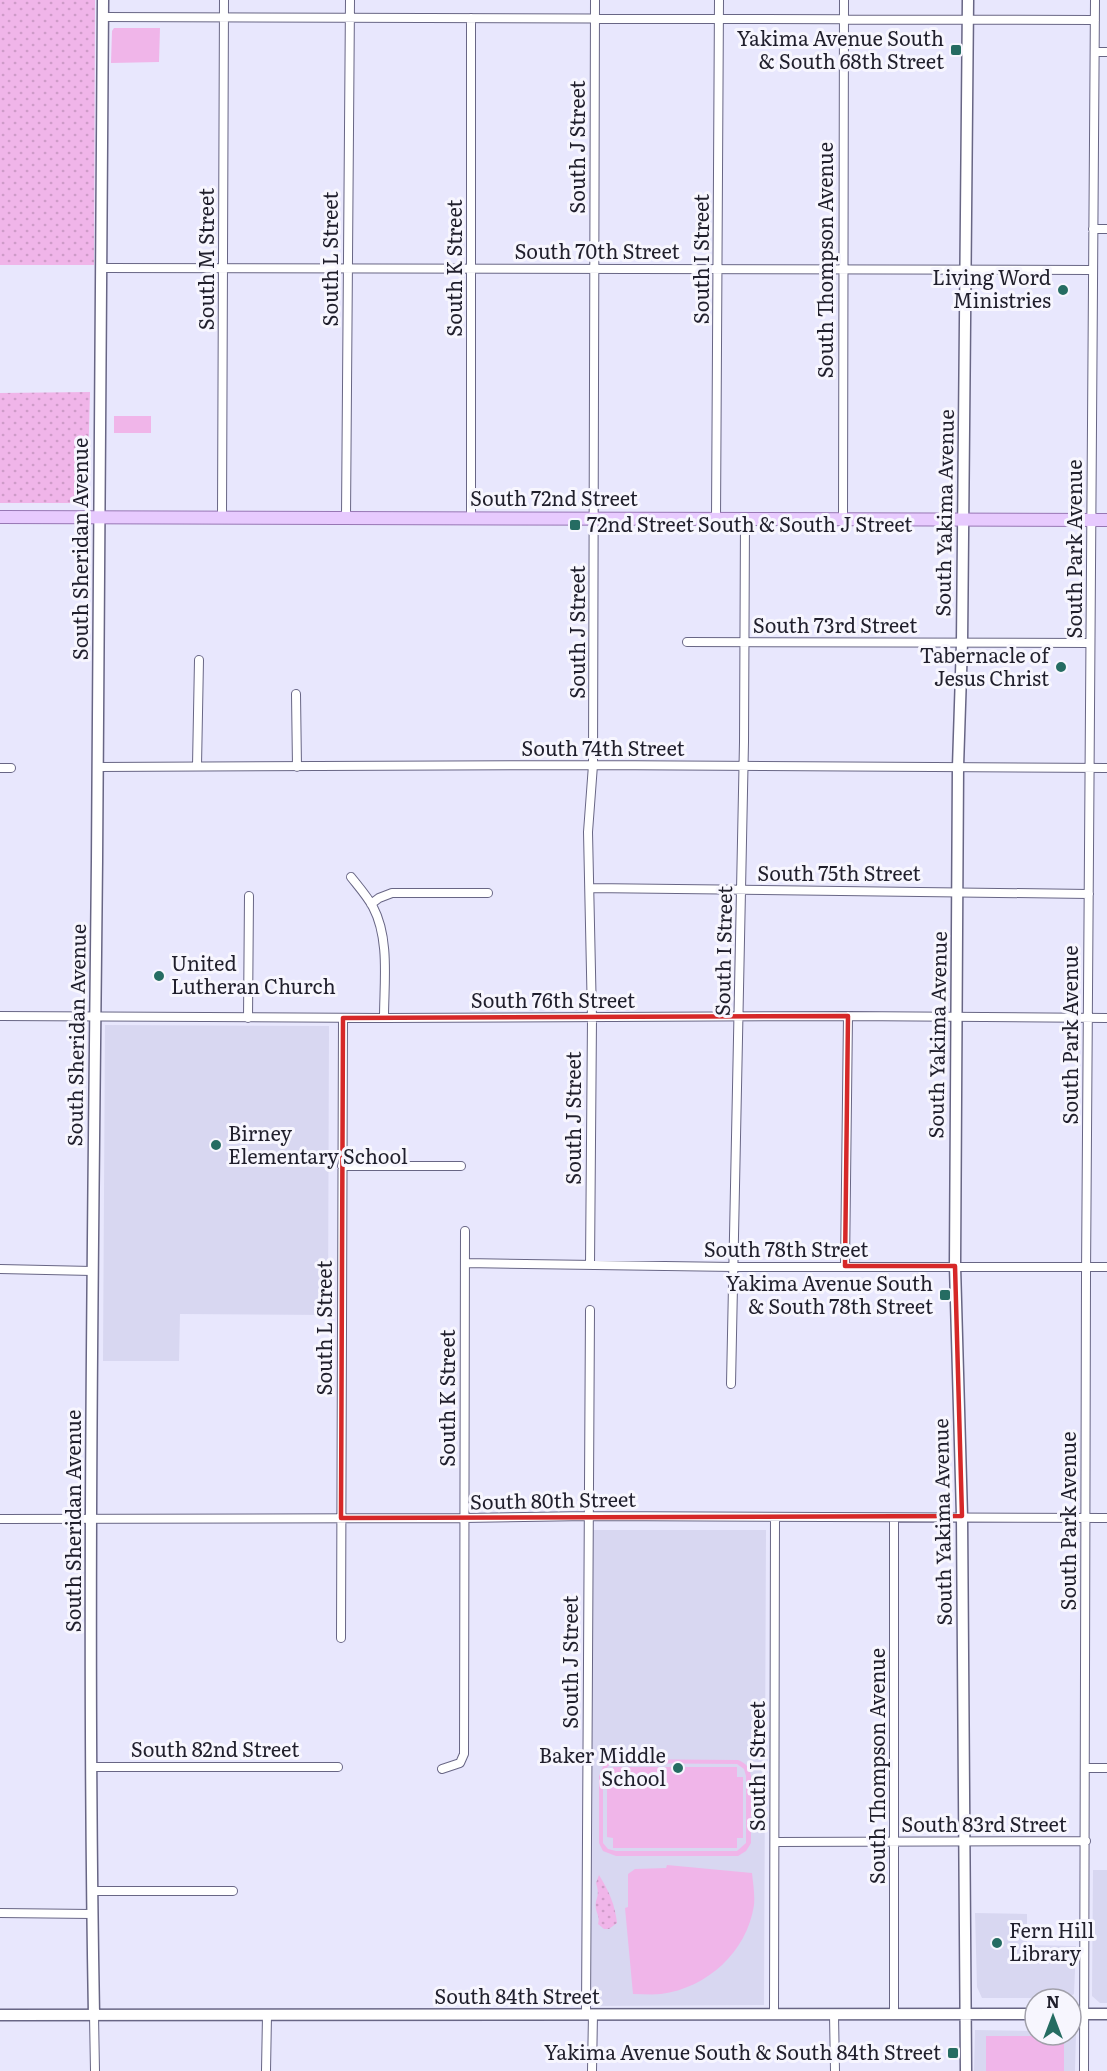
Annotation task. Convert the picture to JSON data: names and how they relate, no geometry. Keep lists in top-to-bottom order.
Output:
{
  "streets": {
    "main road": [
      "South 72nd Street",
      "South Yakima Avenue",
      "South Sheridan Avenue",
      "South 84th Street"
    ],
    "street": [
      "South J Street",
      "South 70th Street",
      "South M Street",
      "South L Street",
      "South I Street",
      "South Thompson Avenue",
      "South K Street",
      "South Park Avenue",
      "South 73rd Street",
      "South 74th Street",
      "South 75th Street",
      "South 76th Street",
      "South 78th Street",
      "South 80th Street",
      "South 82nd Street",
      "South 83rd Street"
    ]
  },
  "crossings": [
    ["South J Street", "South 70th Street"],
    ["South J Street", "South 72nd Street"],
    ["South J Street", "South 74th Street"],
    ["South J Street", "South 75th Street"],
    ["South J Street", "South 76th Street"],
    ["South J Street", "South 78th Street"],
    ["South J Street", "South 80th Street"],
    ["South J Street", "South 84th Street"],
    ["South 70th Street", "South M Street"],
    ["South 70th Street", "South L Street"],
    ["South 70th Street", "South I Street"],
    ["South 70th Street", "South Thompson Avenue"],
    ["South 70th Street", "South K Street"],
    ["South 70th Street", "South Yakima Avenue"],
    ["South 70th Street", "South Sheridan Avenue"],
    ["South 70th Street", "South Park Avenue"],
    ["South M Street", "South 72nd Street"],
    ["South L Street", "South 72nd Street"],
    ["South L Street", "South 76th Street"],
    ["South L Street", "South 80th Street"],
    ["South I Street", "South 72nd Street"],
    ["South I Street", "South 73rd Street"],
    ["South I Street", "South 74th Street"],
    ["South I Street", "South 75th Street"],
    ["South I Street", "South 76th Street"],
    ["South I Street", "South 78th Street"],
    ["South I Street", "South 80th Street"],
    ["South I Street", "South 83rd Street"],
    ["South I Street", "South 84th Street"],
    ["South Thompson Avenue", "South 72nd Street"],
    ["South Thompson Avenue", "South 80th Street"],
    ["South Thompson Avenue", "South 83rd Street"],
    ["South Thompson Avenue", "South 84th Street"],
    ["South K Street", "South 72nd Street"],
    ["South K Street", "South 78th Street"],
    ["South K Street", "South 80th Street"],
    ["South 72nd Street", "South Yakima Avenue"],
    ["South 72nd Street", "South Sheridan Avenue"],
    ["South 72nd Street", "South Park Avenue"],
    ["South Yakima Avenue", "South 73rd Street"],
    ["South Yakima Avenue", "South 74th Street"],
    ["South Yakima Avenue", "South 75th Street"],
    ["South Yakima Avenue", "South 76th Street"],
    ["South Yakima Avenue", "South 78th Street"],
    ["South Yakima Avenue", "South 80th Street"],
    ["South Yakima Avenue", "South 83rd Street"],
    ["South Yakima Avenue", "South 84th Street"],
    ["South Sheridan Avenue", "South 74th Street"],
    ["South Sheridan Avenue", "South 76th Street"],
    ["South Sheridan Avenue", "South 80th Street"],
    ["South Sheridan Avenue", "South 82nd Street"],
    ["South Sheridan Avenue", "South 84th Street"],
    ["South Park Avenue", "South 73rd Street"],
    ["South Park Avenue", "South 74th Street"],
    ["South Park Avenue", "South 75th Street"],
    ["South Park Avenue", "South 76th Street"],
    ["South Park Avenue", "South 78th Street"],
    ["South Park Avenue", "South 80th Street"],
    ["South Park Avenue", "South 83rd Street"]
  ],
  "places": {
    "transit": [
      "Yakima Avenue South & South 68th Street",
      "72nd Street South & South J Street",
      "Yakima Avenue South & South 78th Street",
      "Yakima Avenue South & South 84th Street"
    ],
    "other": [
      "Living Word Ministries",
      "Tabernacle of Jesus Christ",
      "United Lutheran Church",
      "Birney Elementary School",
      "Baker Middle School",
      "Fern Hill Library"
    ]
  },
  "north": "top"
}
